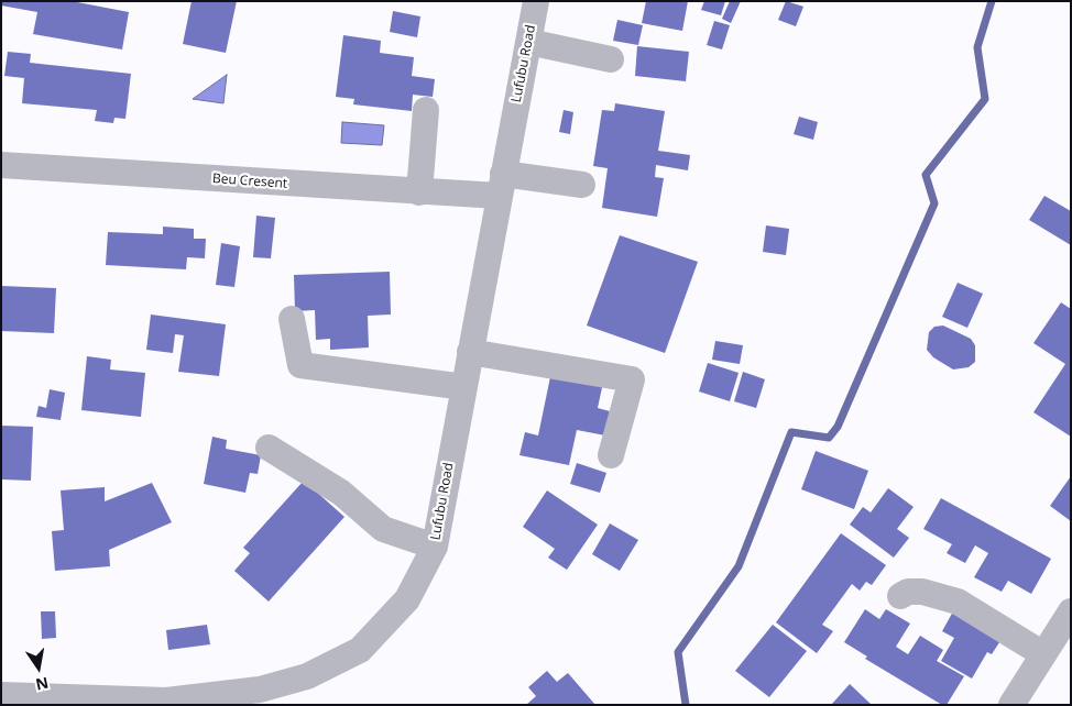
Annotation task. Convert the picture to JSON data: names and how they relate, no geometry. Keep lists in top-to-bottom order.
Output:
{
  "streets": {
    "street": ["Lufubu Road", "Beu Cresent"]
  },
  "crossings": [
    ["Lufubu Road", "Beu Cresent"]
  ],
  "north": "bottom"
}
